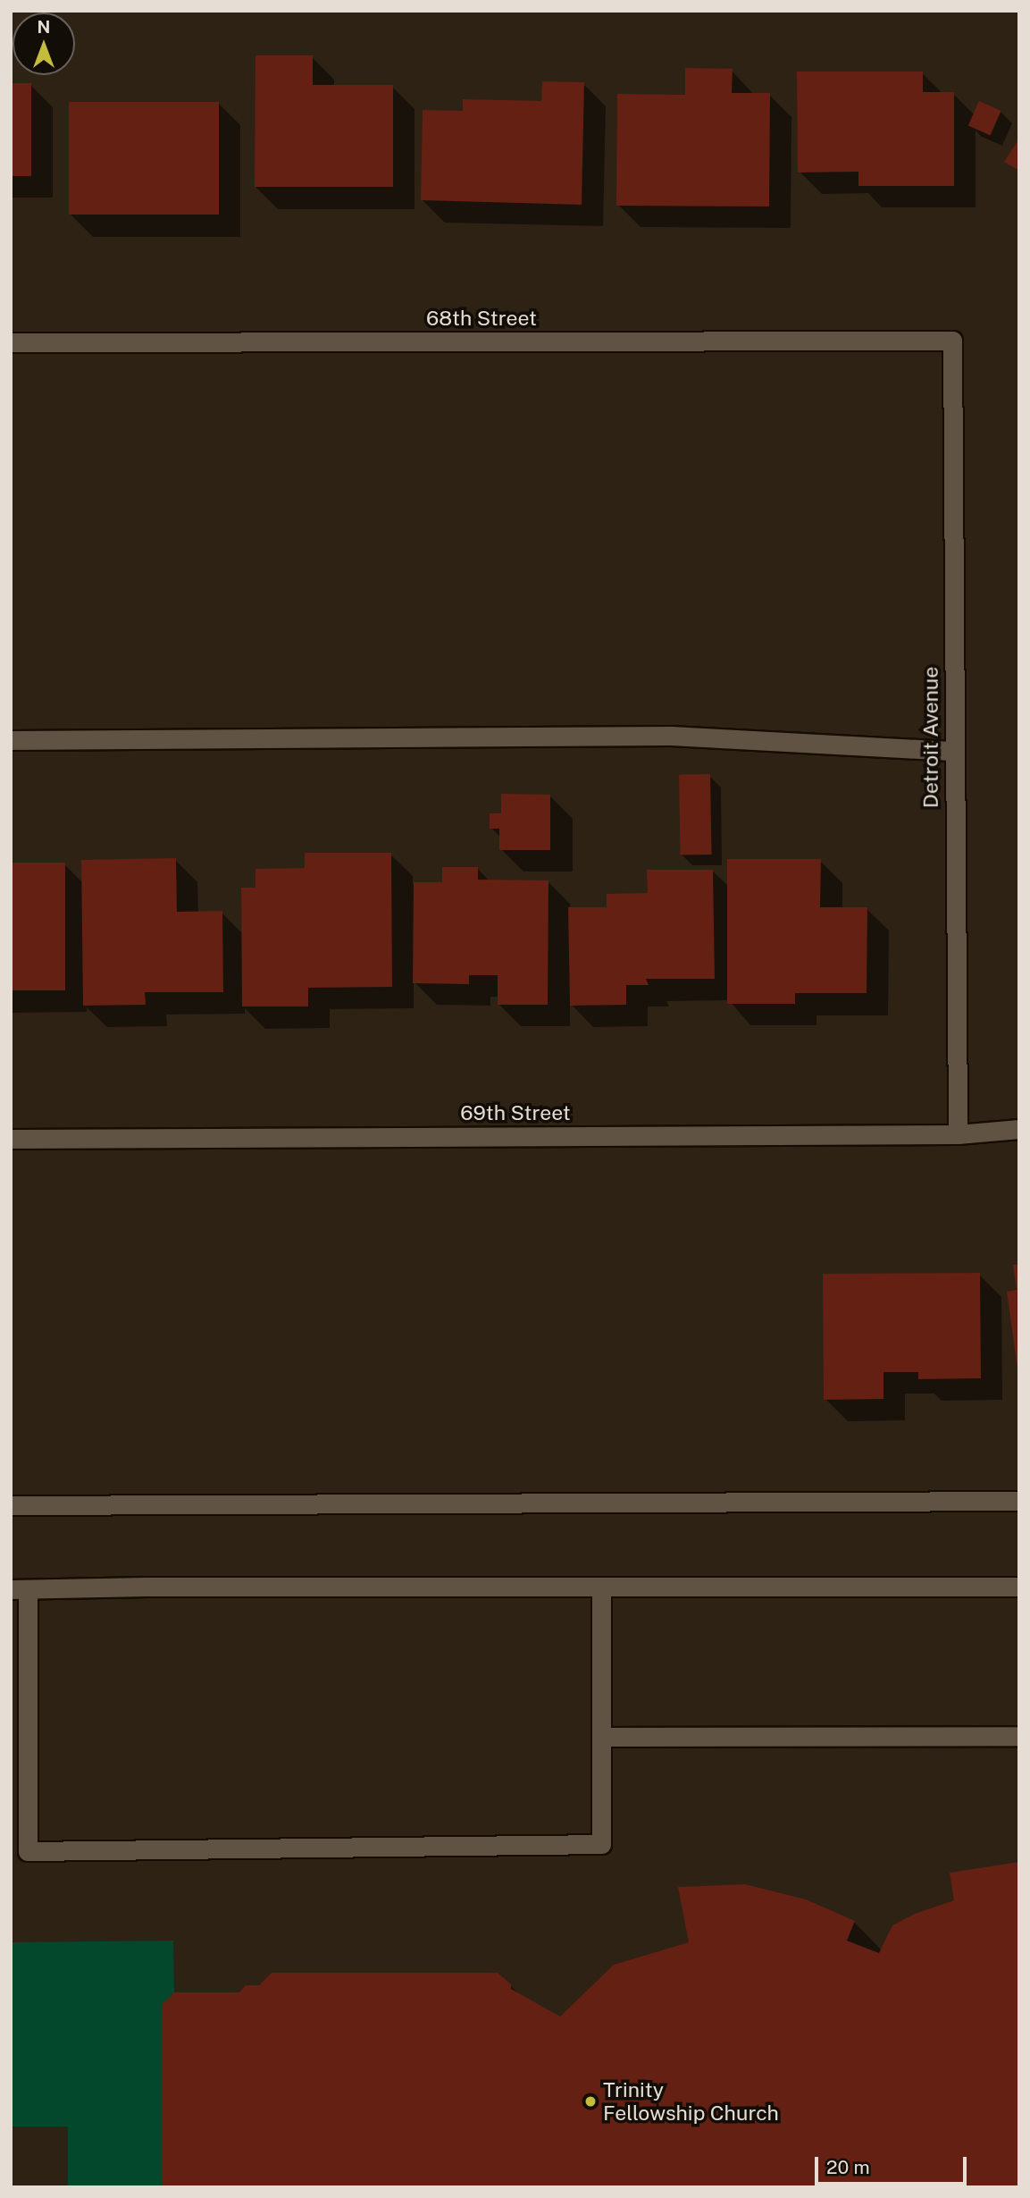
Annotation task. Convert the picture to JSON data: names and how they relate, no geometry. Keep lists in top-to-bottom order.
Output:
{
  "streets": {
    "street": ["68th Street", "Detroit Avenue", "69th Street"]
  },
  "crossings": [
    ["68th Street", "Detroit Avenue"],
    ["Detroit Avenue", "69th Street"]
  ],
  "places": ["Trinity Fellowship Church"],
  "scale_bar": "20 m",
  "north": "top"
}
